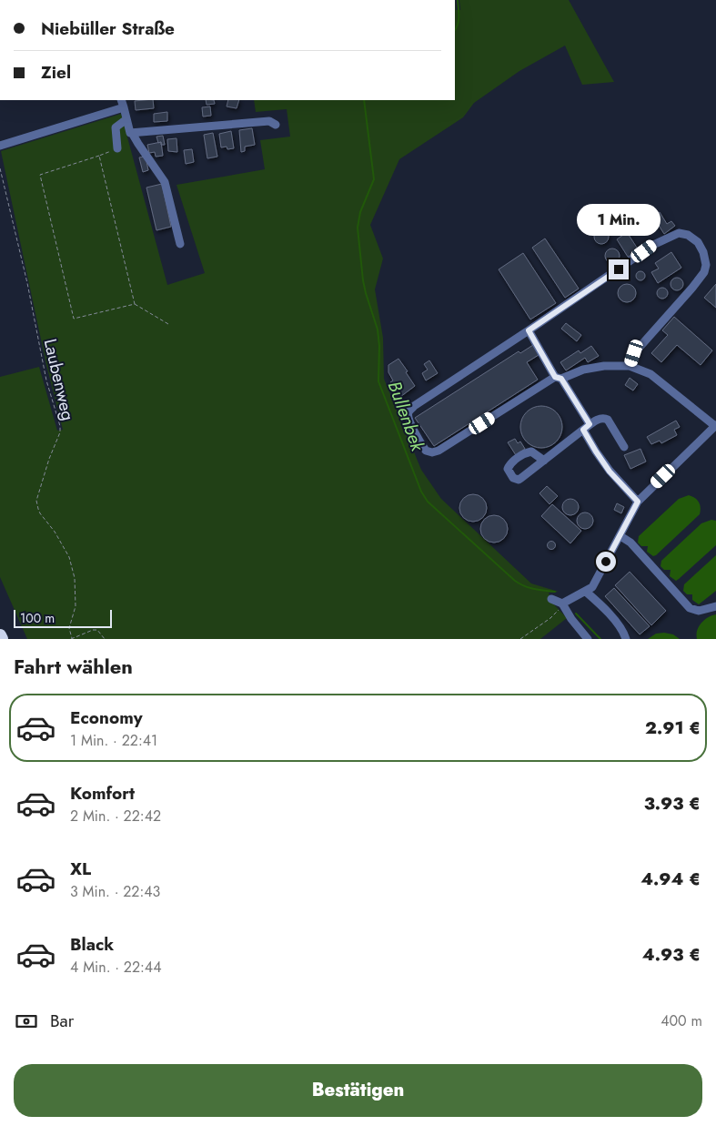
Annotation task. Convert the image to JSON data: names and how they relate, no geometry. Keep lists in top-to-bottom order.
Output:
{
  "streets": {
    "path": ["Laubenweg"]
  },
  "water": ["Bullenbek"],
  "scale_bar": "100 m",
  "page": {
    "banner": ["Niebüller Straße", "Ziel"],
    "bubble": "1 Min.",
    "scale": "100 m",
    "heading": "Fahrt wählen",
    "list": [
      {
        "name": "Economy",
        "note": "1 Min. · 22:41",
        "value": "2.91 €"
      },
      {
        "name": "Komfort",
        "note": "2 Min. · 22:42",
        "value": "3.93 €"
      },
      {
        "name": "XL",
        "note": "3 Min. · 22:43",
        "value": "4.94 €"
      },
      {
        "name": "Black",
        "note": "4 Min. · 22:44",
        "value": "4.93 €"
      }
    ],
    "pay": ["Bar", "400 m"],
    "buttons": "Bestätigen"
  }
}
